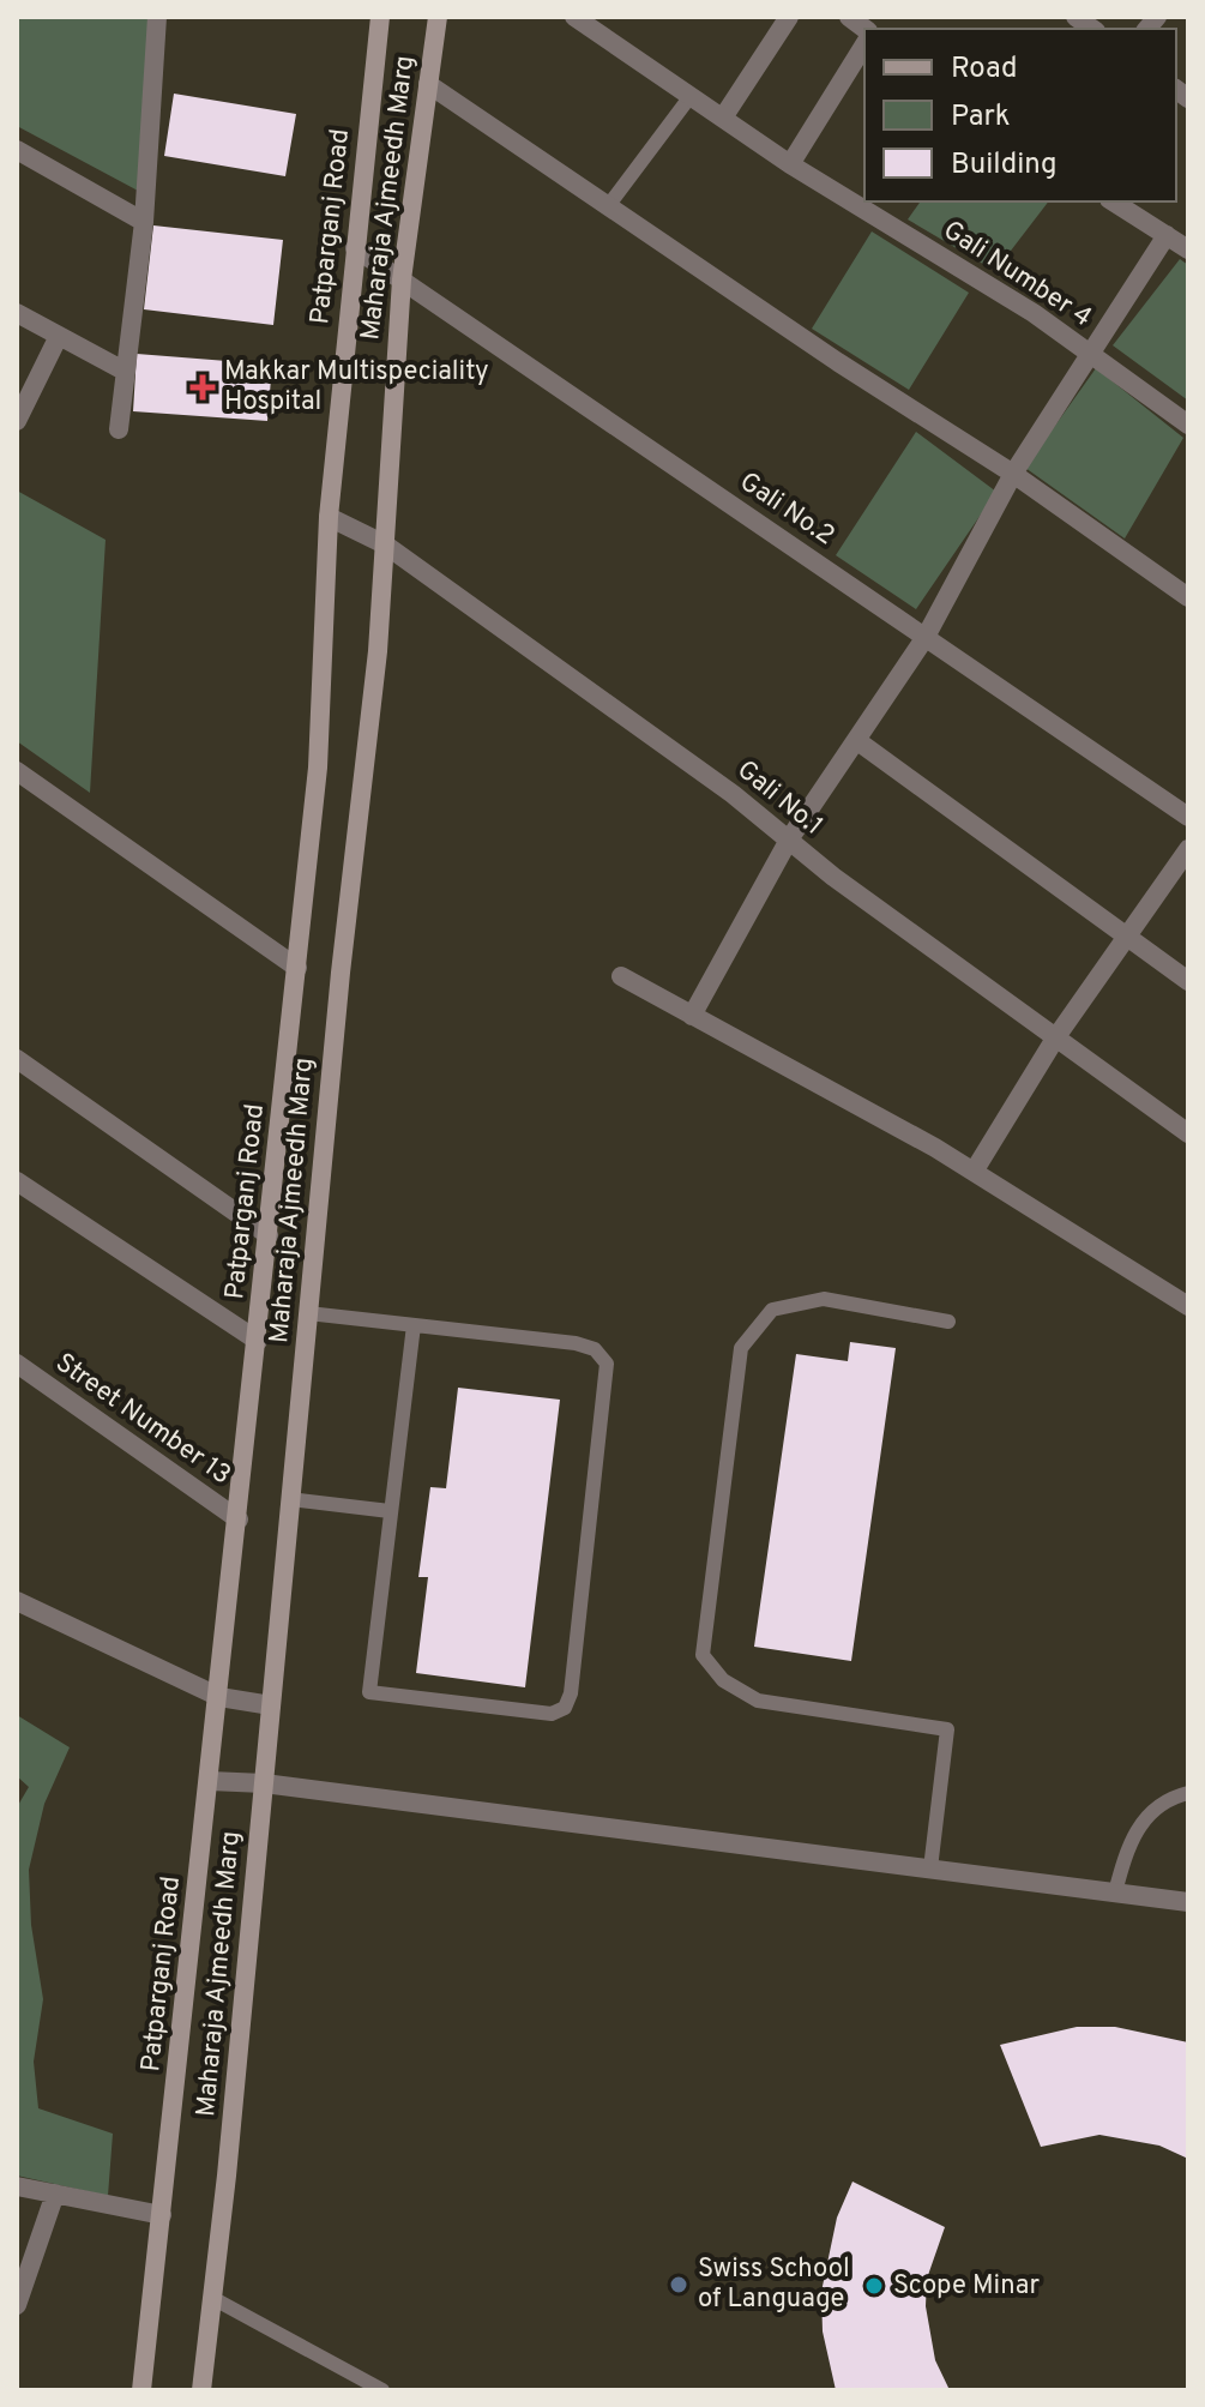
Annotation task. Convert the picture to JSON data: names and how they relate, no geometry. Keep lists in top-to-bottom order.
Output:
{
  "streets": {
    "main road": ["Maharaja Ajmeedh Marg", "Patparganj Road"],
    "street": [
      "Gali Number 4",
      "Gali No.2",
      "Gali No.1",
      "Street Number 13"
    ]
  },
  "crossings": [
    ["Maharaja Ajmeedh Marg", "Gali No.2"],
    ["Maharaja Ajmeedh Marg", "Gali No.1"],
    ["Patparganj Road", "Gali No.2"],
    ["Patparganj Road", "Gali No.1"],
    ["Patparganj Road", "Street Number 13"]
  ],
  "places": {
    "health": ["Makkar Multispeciality Hospital"],
    "other": ["Swiss School of Language", "Scope Minar"]
  },
  "legend": ["Road", "Park", "Building"]
}
